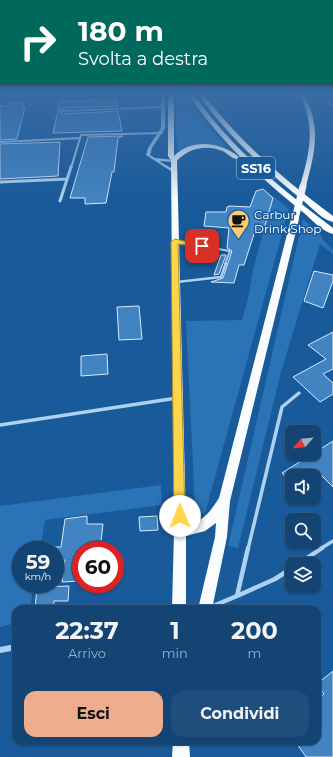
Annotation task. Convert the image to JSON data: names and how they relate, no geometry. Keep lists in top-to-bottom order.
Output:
{
  "streets": {
    "highway": ["SS16"]
  },
  "places": {
    "cafe": ["Carbur Drink Shop"]
  },
  "north": "bottom left",
  "page": {
    "turn": ["180 m", "Svolta a destra"],
    "speed": "59 km/h",
    "limit": "60",
    "eta": [
      "22:37",
      "Arrivo",
      "1",
      "min",
      "200",
      "m"
    ],
    "buttons": ["Esci", "Condividi"]
  }
}
